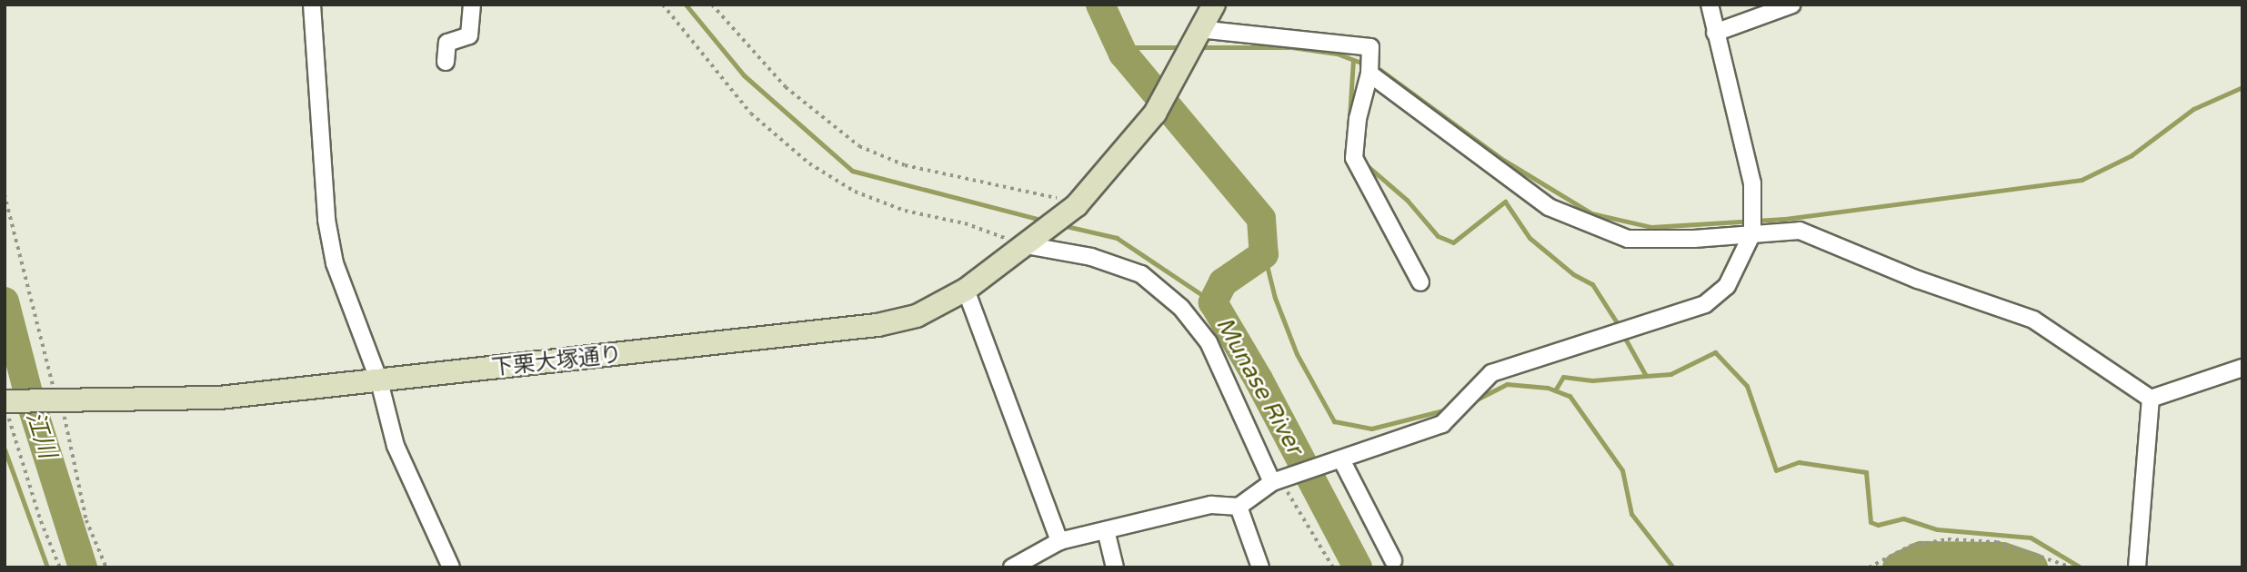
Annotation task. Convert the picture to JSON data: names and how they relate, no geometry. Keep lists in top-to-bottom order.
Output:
{
  "streets": {
    "street": ["下栗大塚通り"]
  },
  "water": ["Munase River", "江川"]
}
